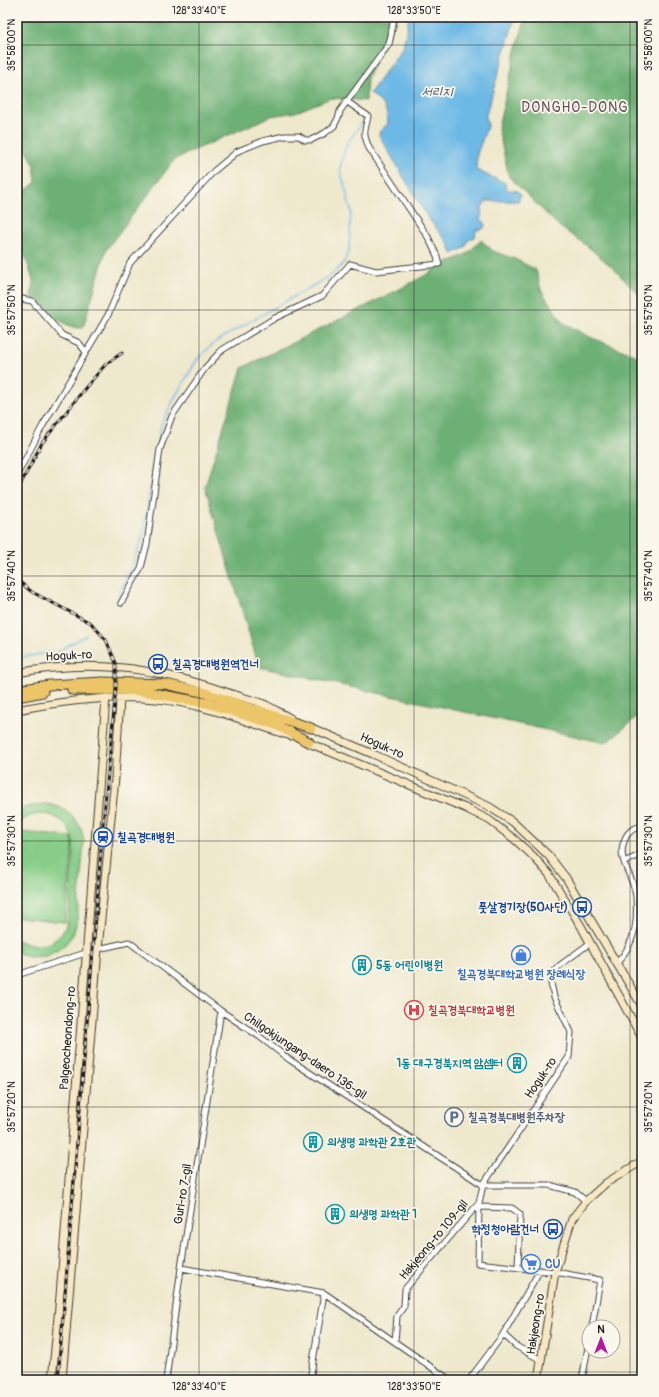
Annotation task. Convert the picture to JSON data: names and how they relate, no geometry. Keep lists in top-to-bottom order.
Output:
{
  "streets": {
    "main road": ["Hoguk-ro", "Palgeocheondong-ro", "Hakjeong-ro"],
    "street": ["Chilgokjungang-daero 136-gil", "Guri-ro 7-gil", "Hakjeong-ro 109-gil"]
  },
  "crossings": [
    ["Hoguk-ro", "Chilgokjungang-daero 136-gil"],
    ["Palgeocheondong-ro", "Chilgokjungang-daero 136-gil"],
    ["Chilgokjungang-daero 136-gil", "Guri-ro 7-gil"]
  ],
  "districts": ["DONGHO-DONG"],
  "water": ["서리지"],
  "places": {
    "bus stop": ["칠곡경대병원역건너", "풋살경기장(50사단)", "학정청아람건너"],
    "station": ["칠곡경대병원"],
    "shop": ["칠곡경북대학교병원 장례식장"],
    "building": [
      "5동 어린이병원",
      "1동 대구경북지역 암셈터",
      "의생명 과학관 2호관",
      "의생명 과학관 1"
    ],
    "hospital": ["칠곡경북대학교병원"],
    "parking": ["칠곡경북대병원주차장"],
    "supermarket": ["CU"]
  },
  "north": "top",
  "coordinates": [
    "128°33'40\"E",
    "128°33'50\"E",
    "35°58'00\"N",
    "35°57'50\"N",
    "35°57'40\"N",
    "35°57'30\"N",
    "35°57'20\"N"
  ]
}
